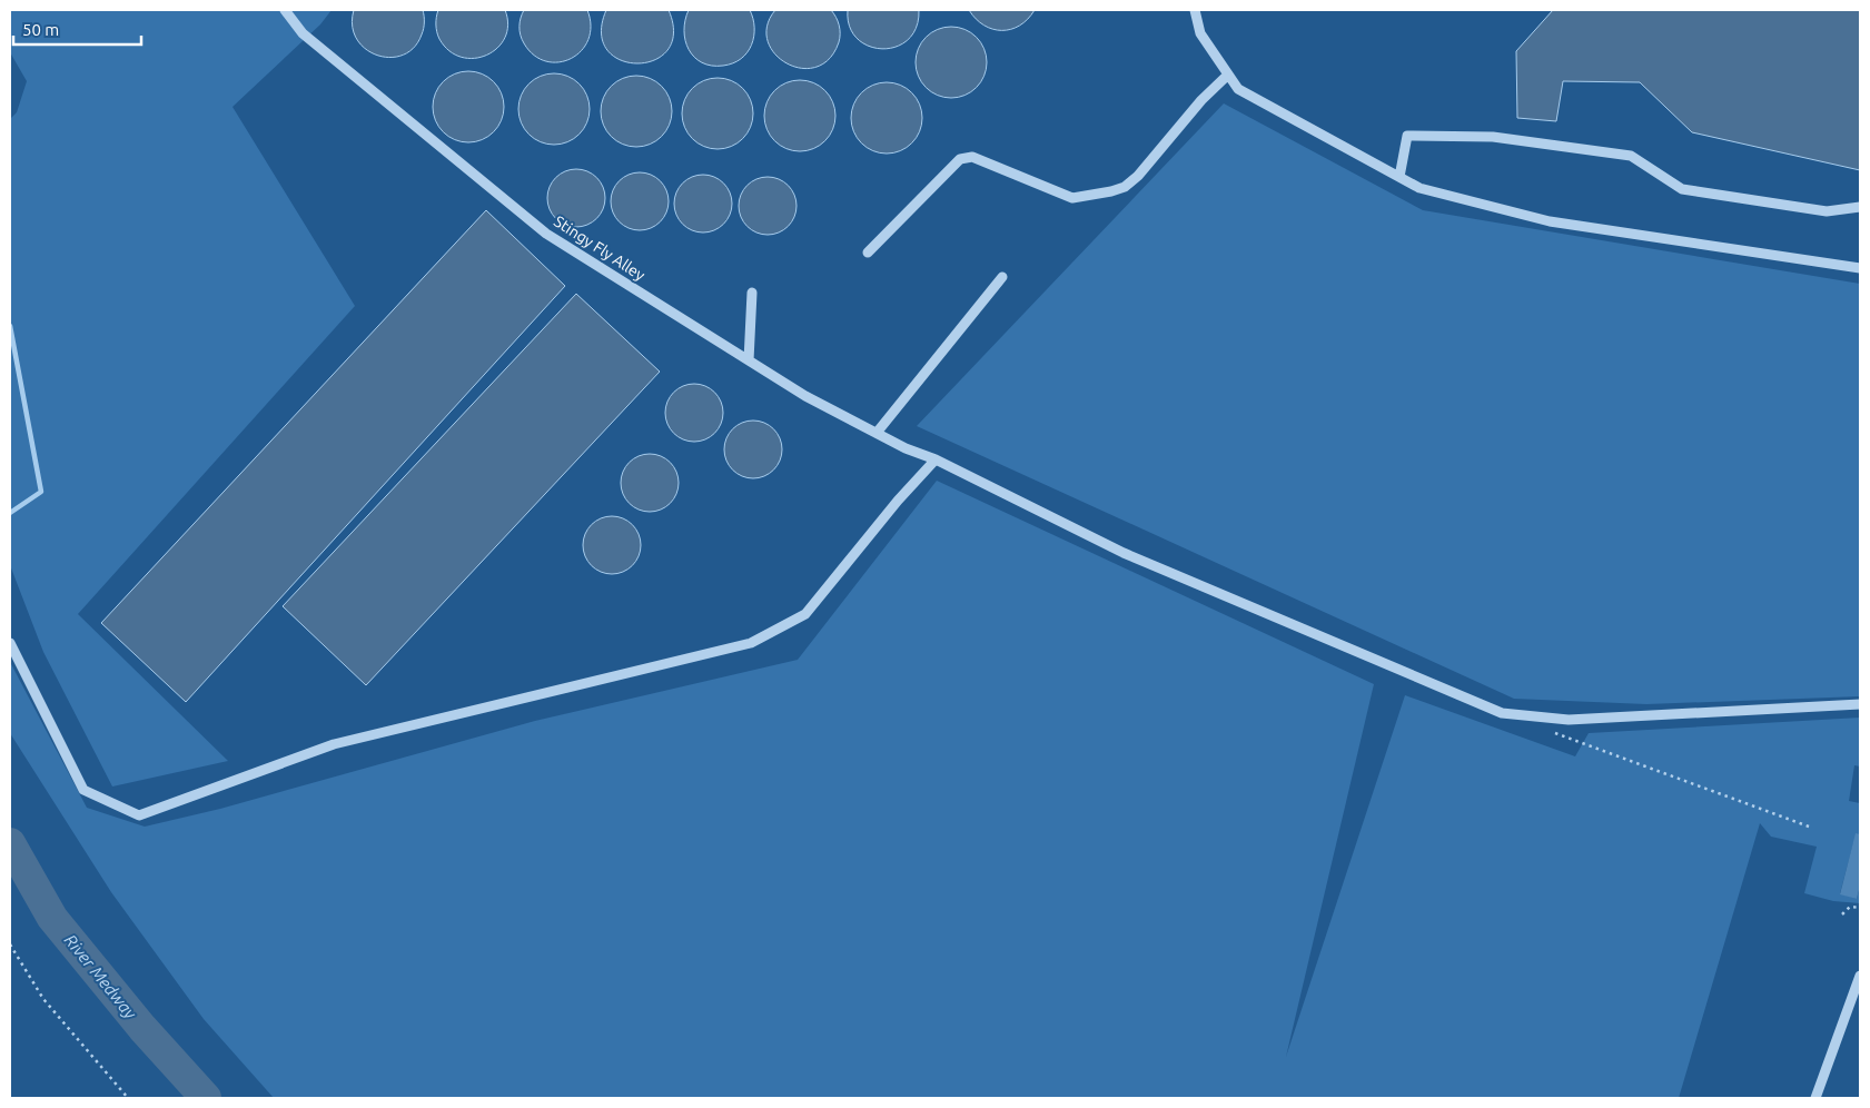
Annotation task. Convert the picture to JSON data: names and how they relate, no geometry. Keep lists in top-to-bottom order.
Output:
{
  "streets": {
    "lane": ["Stingy Fly Alley"]
  },
  "water": ["River Medway"],
  "scale_bar": "50 m"
}
